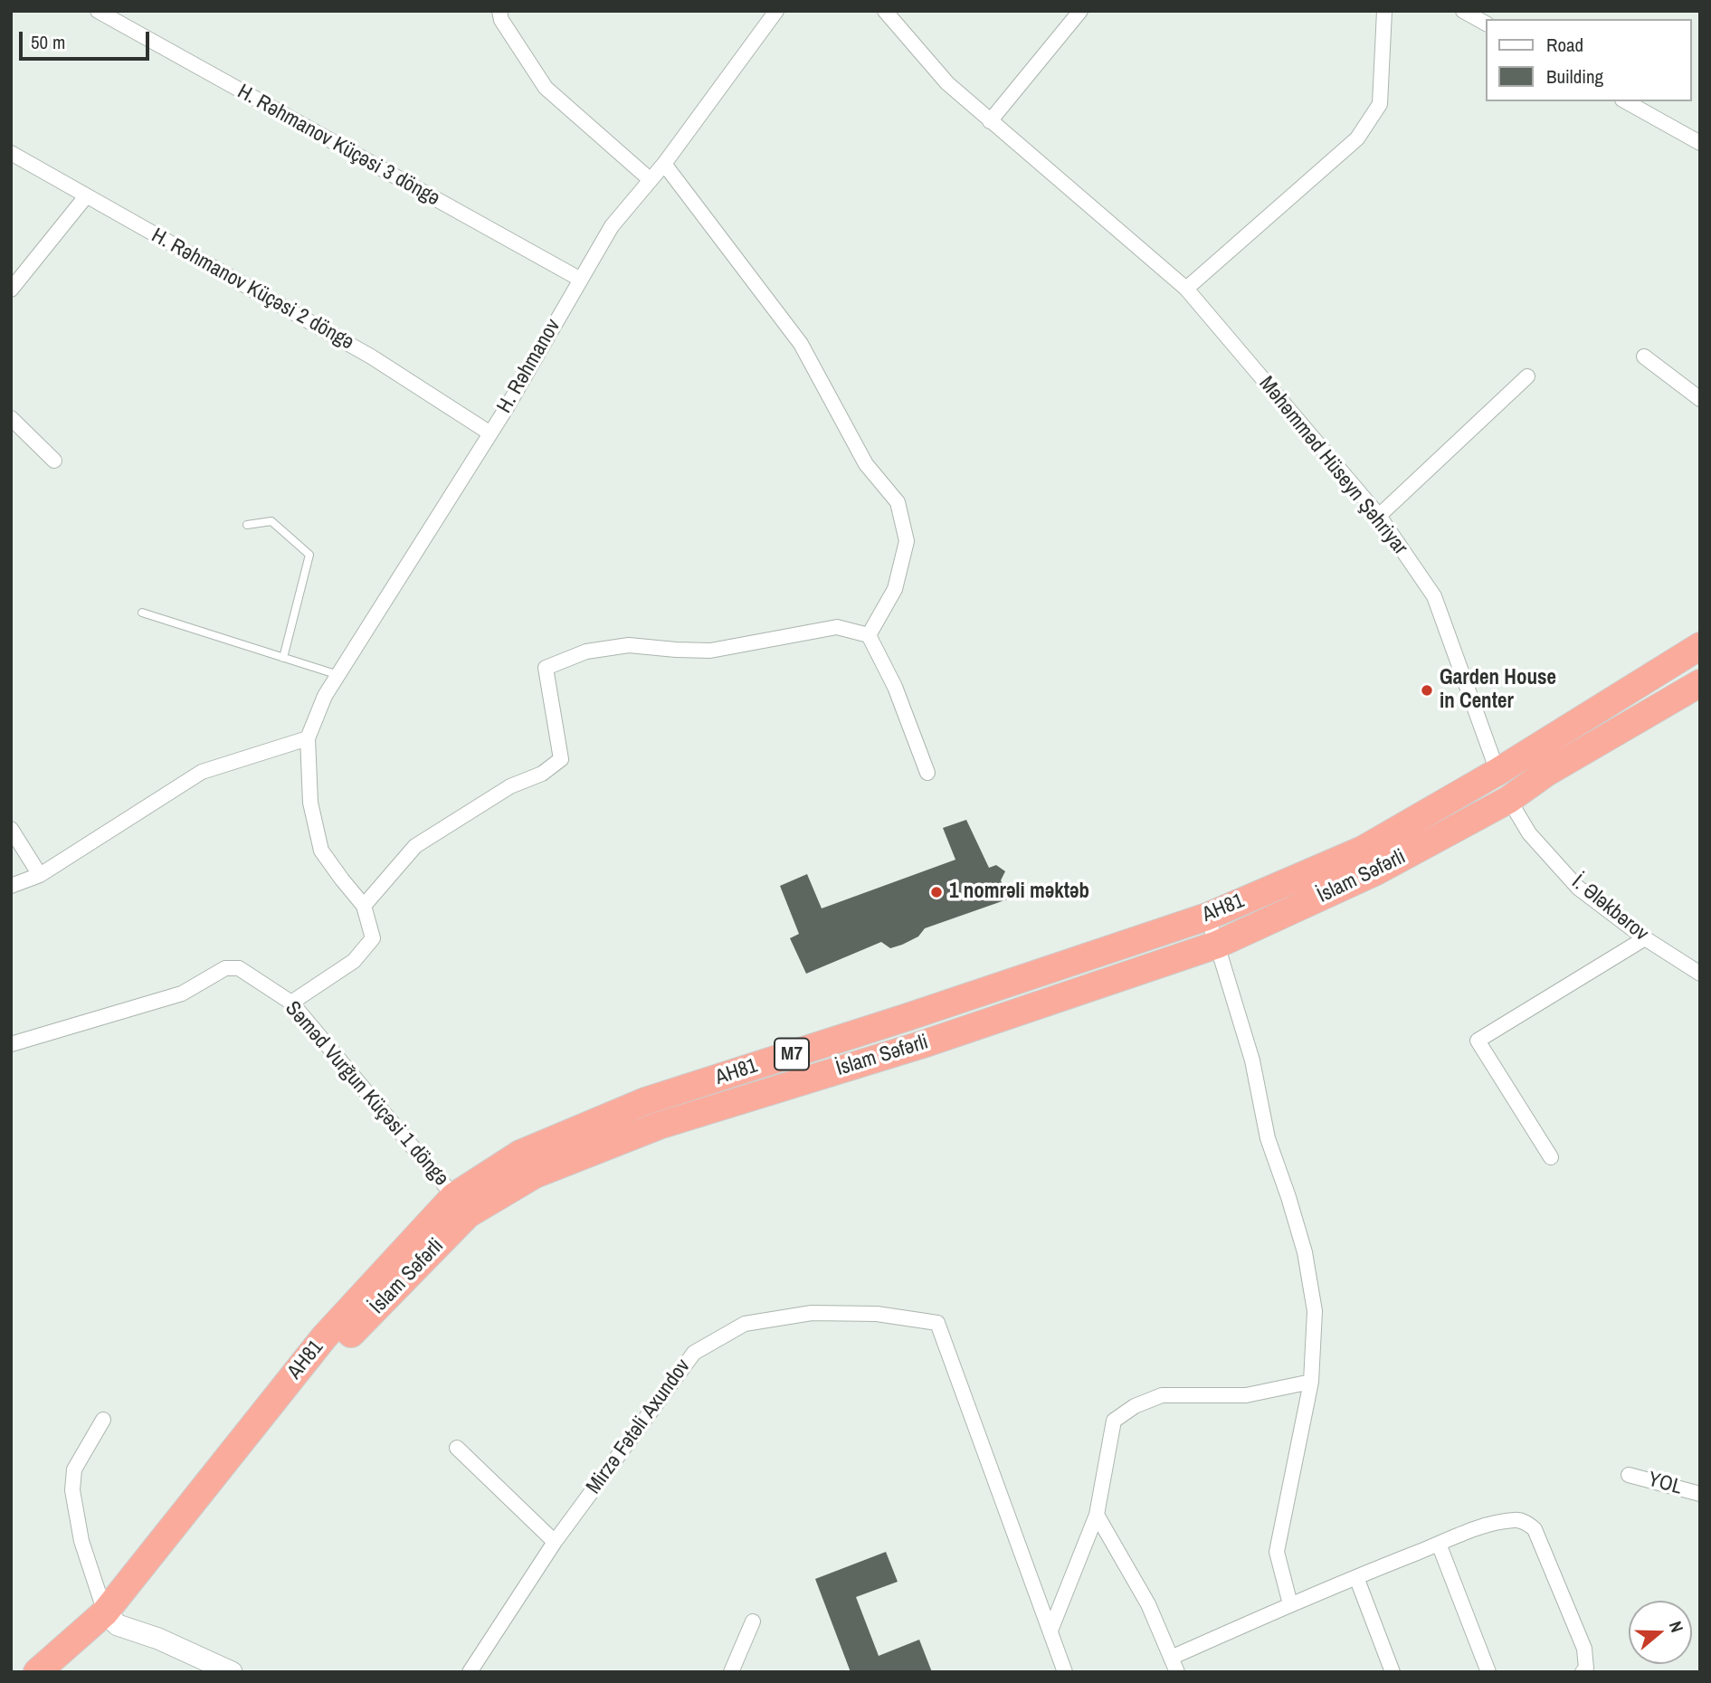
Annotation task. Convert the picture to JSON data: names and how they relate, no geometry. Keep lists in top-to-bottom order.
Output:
{
  "streets": {
    "highway": ["İslam Səfərli", "AH81", "M7"],
    "street": [
      "H. Rəhmanov Küçəsi 3 döngə",
      "H. Rəhmanov Küçəsi 2 döngə",
      "H. Rəhmanov",
      "Məhəmməd Hüseyn Şəhriyar",
      "İ. Ələkbərov",
      "Səməd Vurğun Küçəsi 1 döngə",
      "Mirzə Fətəli Axundov",
      "YOL"
    ]
  },
  "crossings": [
    ["H. Rəhmanov Küçəsi 3 döngə", "H. Rəhmanov"],
    ["H. Rəhmanov Küçəsi 2 döngə", "H. Rəhmanov"],
    ["Məhəmməd Hüseyn Şəhriyar", "İslam Səfərli"],
    ["Məhəmməd Hüseyn Şəhriyar", "AH81"],
    ["Məhəmməd Hüseyn Şəhriyar", "İ. Ələkbərov"],
    ["İslam Səfərli", "AH81"],
    ["İslam Səfərli", "İ. Ələkbərov"],
    ["İslam Səfərli", "Səməd Vurğun Küçəsi 1 döngə"],
    ["AH81", "M7"],
    ["AH81", "Səməd Vurğun Küçəsi 1 döngə"]
  ],
  "places": ["Garden House in Center", "1 nomrəli məktəb"],
  "legend": ["Road", "Building"],
  "scale_bar": "50 m",
  "north": "right"
}
